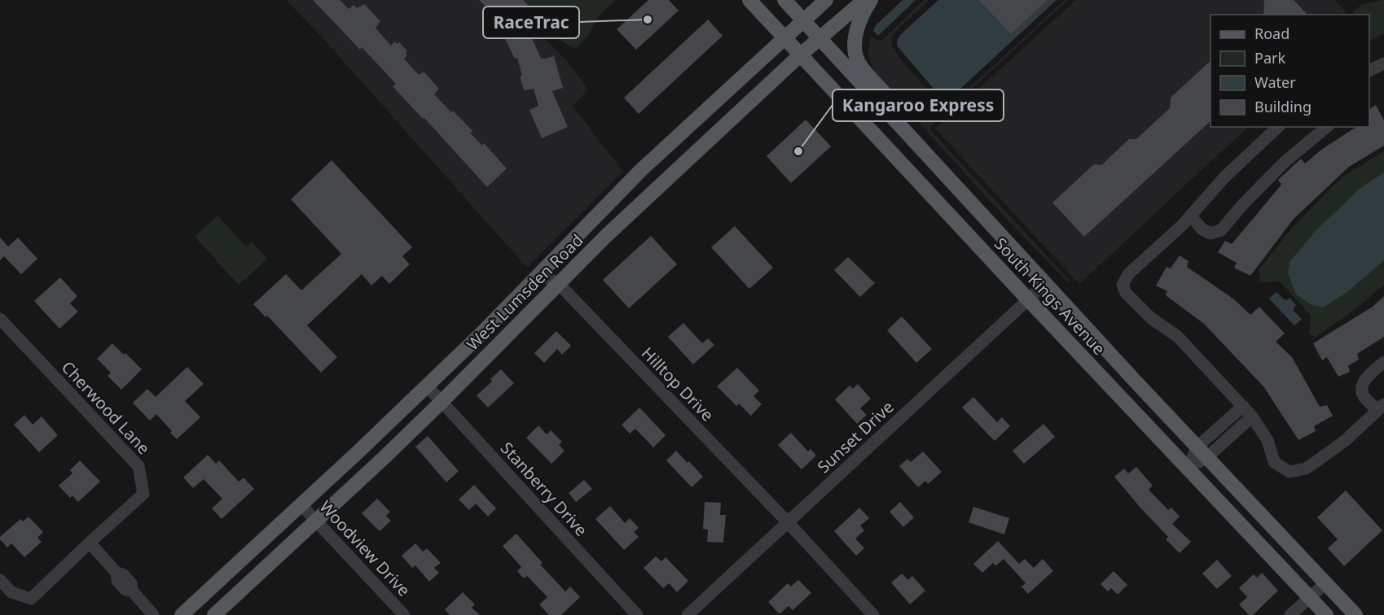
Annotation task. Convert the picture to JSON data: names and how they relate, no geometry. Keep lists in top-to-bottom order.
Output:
{
  "streets": {
    "main road": ["West Lumsden Road", "South Kings Avenue"],
    "street": [
      "Hilltop Drive",
      "Cherwood Lane",
      "Sunset Drive",
      "Stanberry Drive",
      "Woodview Drive"
    ]
  },
  "crossings": [
    ["West Lumsden Road", "South Kings Avenue"],
    ["West Lumsden Road", "Hilltop Drive"],
    ["West Lumsden Road", "Stanberry Drive"],
    ["West Lumsden Road", "Woodview Drive"],
    ["South Kings Avenue", "Sunset Drive"],
    ["Hilltop Drive", "Sunset Drive"]
  ],
  "places": ["RaceTrac", "Kangaroo Express"],
  "legend": [
    "Road",
    "Park",
    "Water",
    "Building"
  ]
}
